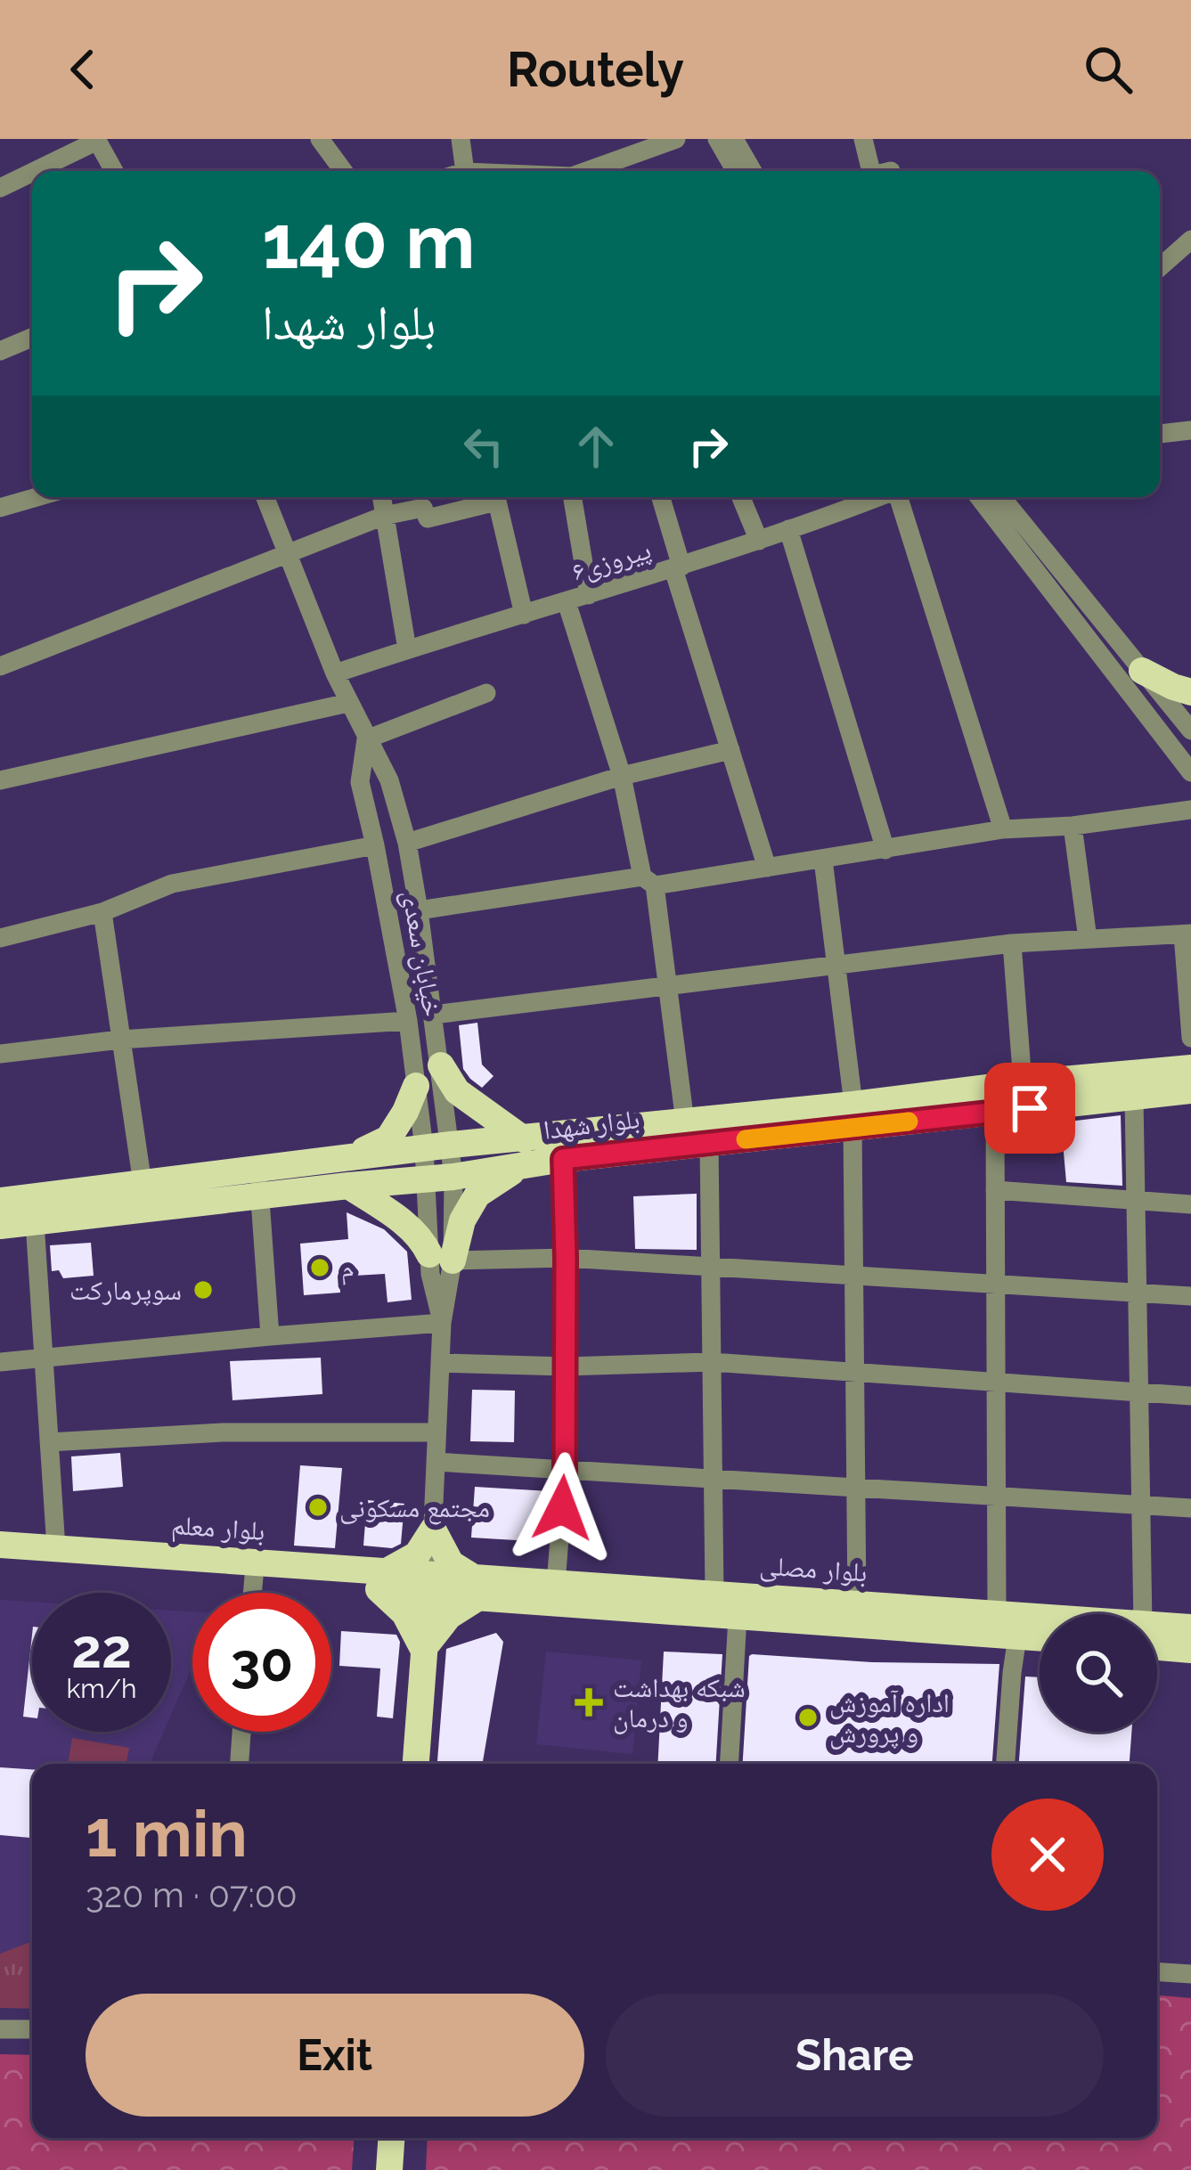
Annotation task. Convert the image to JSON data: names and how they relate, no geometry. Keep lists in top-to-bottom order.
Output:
{
  "streets": {
    "main road": ["بلوار شهدا", "بلوار معلم", "بلوار مصلی"],
    "street": ["پیروزی۶", "خیابان سعدی"]
  },
  "crossings": [
    ["پیروزی۶", "خیابان سعدی"],
    ["خیابان سعدی", "بلوار شهدا"],
    ["خیابان سعدی", "بلوار معلم"],
    ["خیابان سعدی", "بلوار مصلی"],
    ["بلوار معلم", "بلوار مصلی"]
  ],
  "places": {
    "other": [
      "م",
      "سوپرمارکت",
      "مجتمع مسکونی",
      "اداره آموزش و پرورش"
    ],
    "health": ["شبکه بهداشت و درمان"]
  },
  "page": {
    "header": "Routely",
    "turn": ["140 m", "بلوار شهدا"],
    "speed": "22 km/h",
    "limit": "30",
    "heading": ["1 min", "320 m · 07:00"],
    "buttons": ["Exit", "Share"]
  }
}
